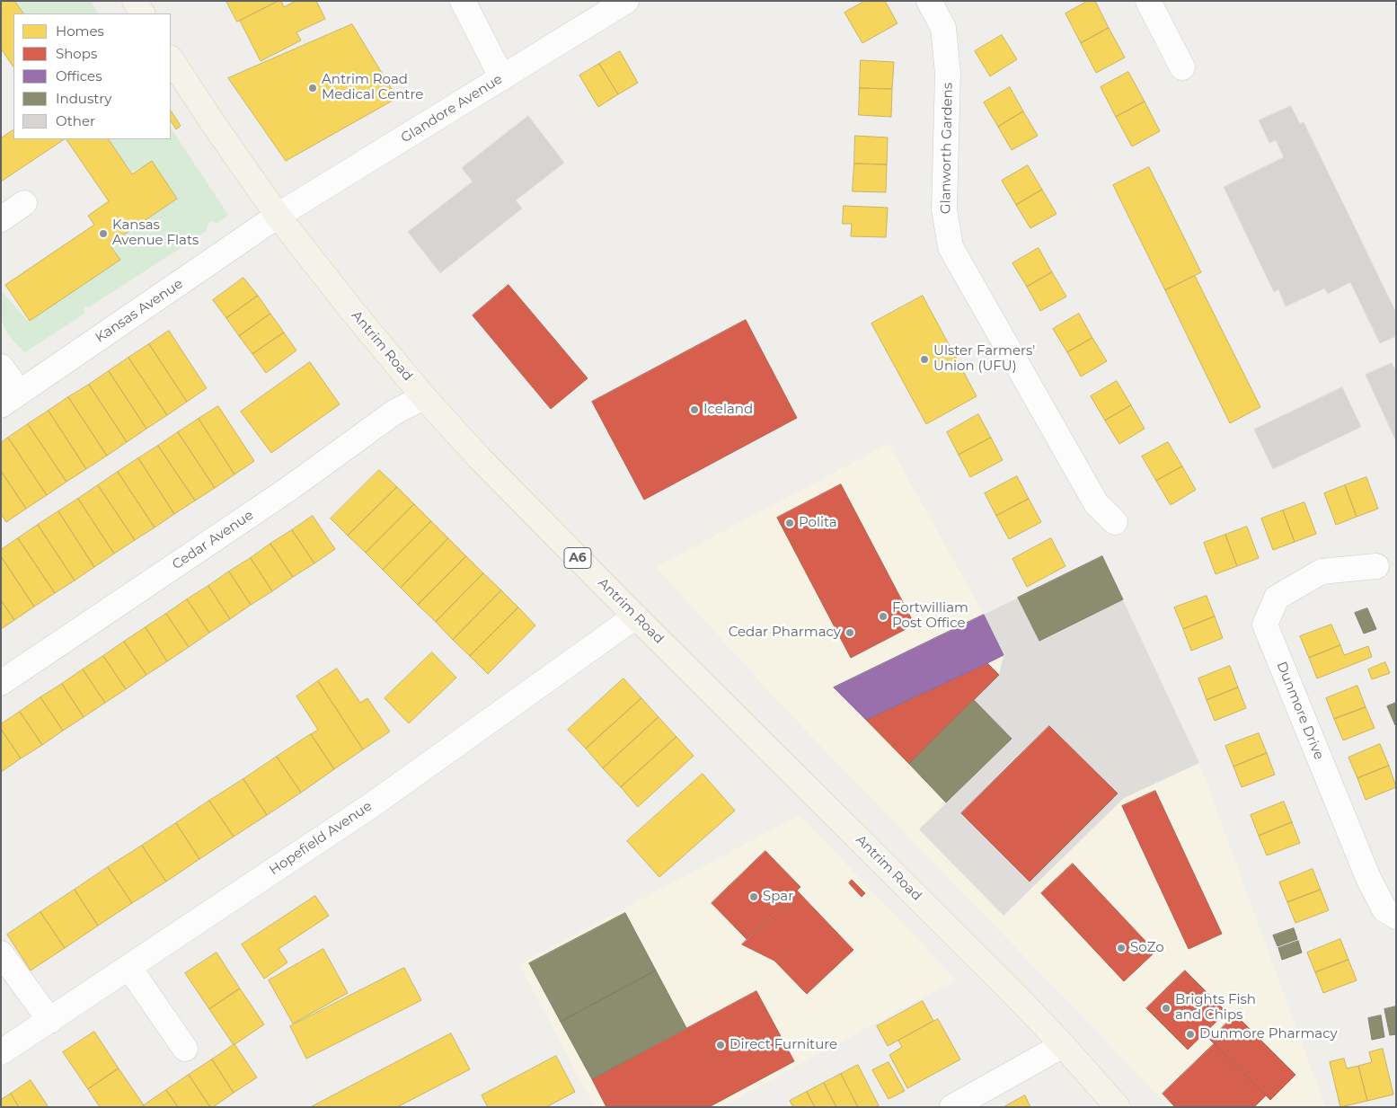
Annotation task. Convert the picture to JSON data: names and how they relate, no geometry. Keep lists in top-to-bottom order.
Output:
{
  "streets": {
    "main road": ["Antrim Road", "A6"],
    "street": [
      "Glandore Avenue",
      "Glanworth Gardens",
      "Kansas Avenue",
      "Cedar Avenue",
      "Dunmore Drive",
      "Hopefield Avenue"
    ]
  },
  "crossings": [
    ["Glandore Avenue", "Kansas Avenue"],
    ["Glandore Avenue", "Antrim Road"],
    ["Kansas Avenue", "Antrim Road"],
    ["Antrim Road", "Cedar Avenue"],
    ["Antrim Road", "Hopefield Avenue"]
  ],
  "places": [
    "Antrim Road Medical Centre",
    "Kansas Avenue Flats",
    "Ulster Farmers' Union (UFU)",
    "Iceland",
    "Polita",
    "Fortwilliam Post Office",
    "Cedar Pharmacy",
    "Spar",
    "SoZo",
    "Brights Fish and Chips",
    "Dunmore Pharmacy",
    "Direct Furniture"
  ],
  "legend": [
    "Homes",
    "Shops",
    "Offices",
    "Industry",
    "Other"
  ]
}
